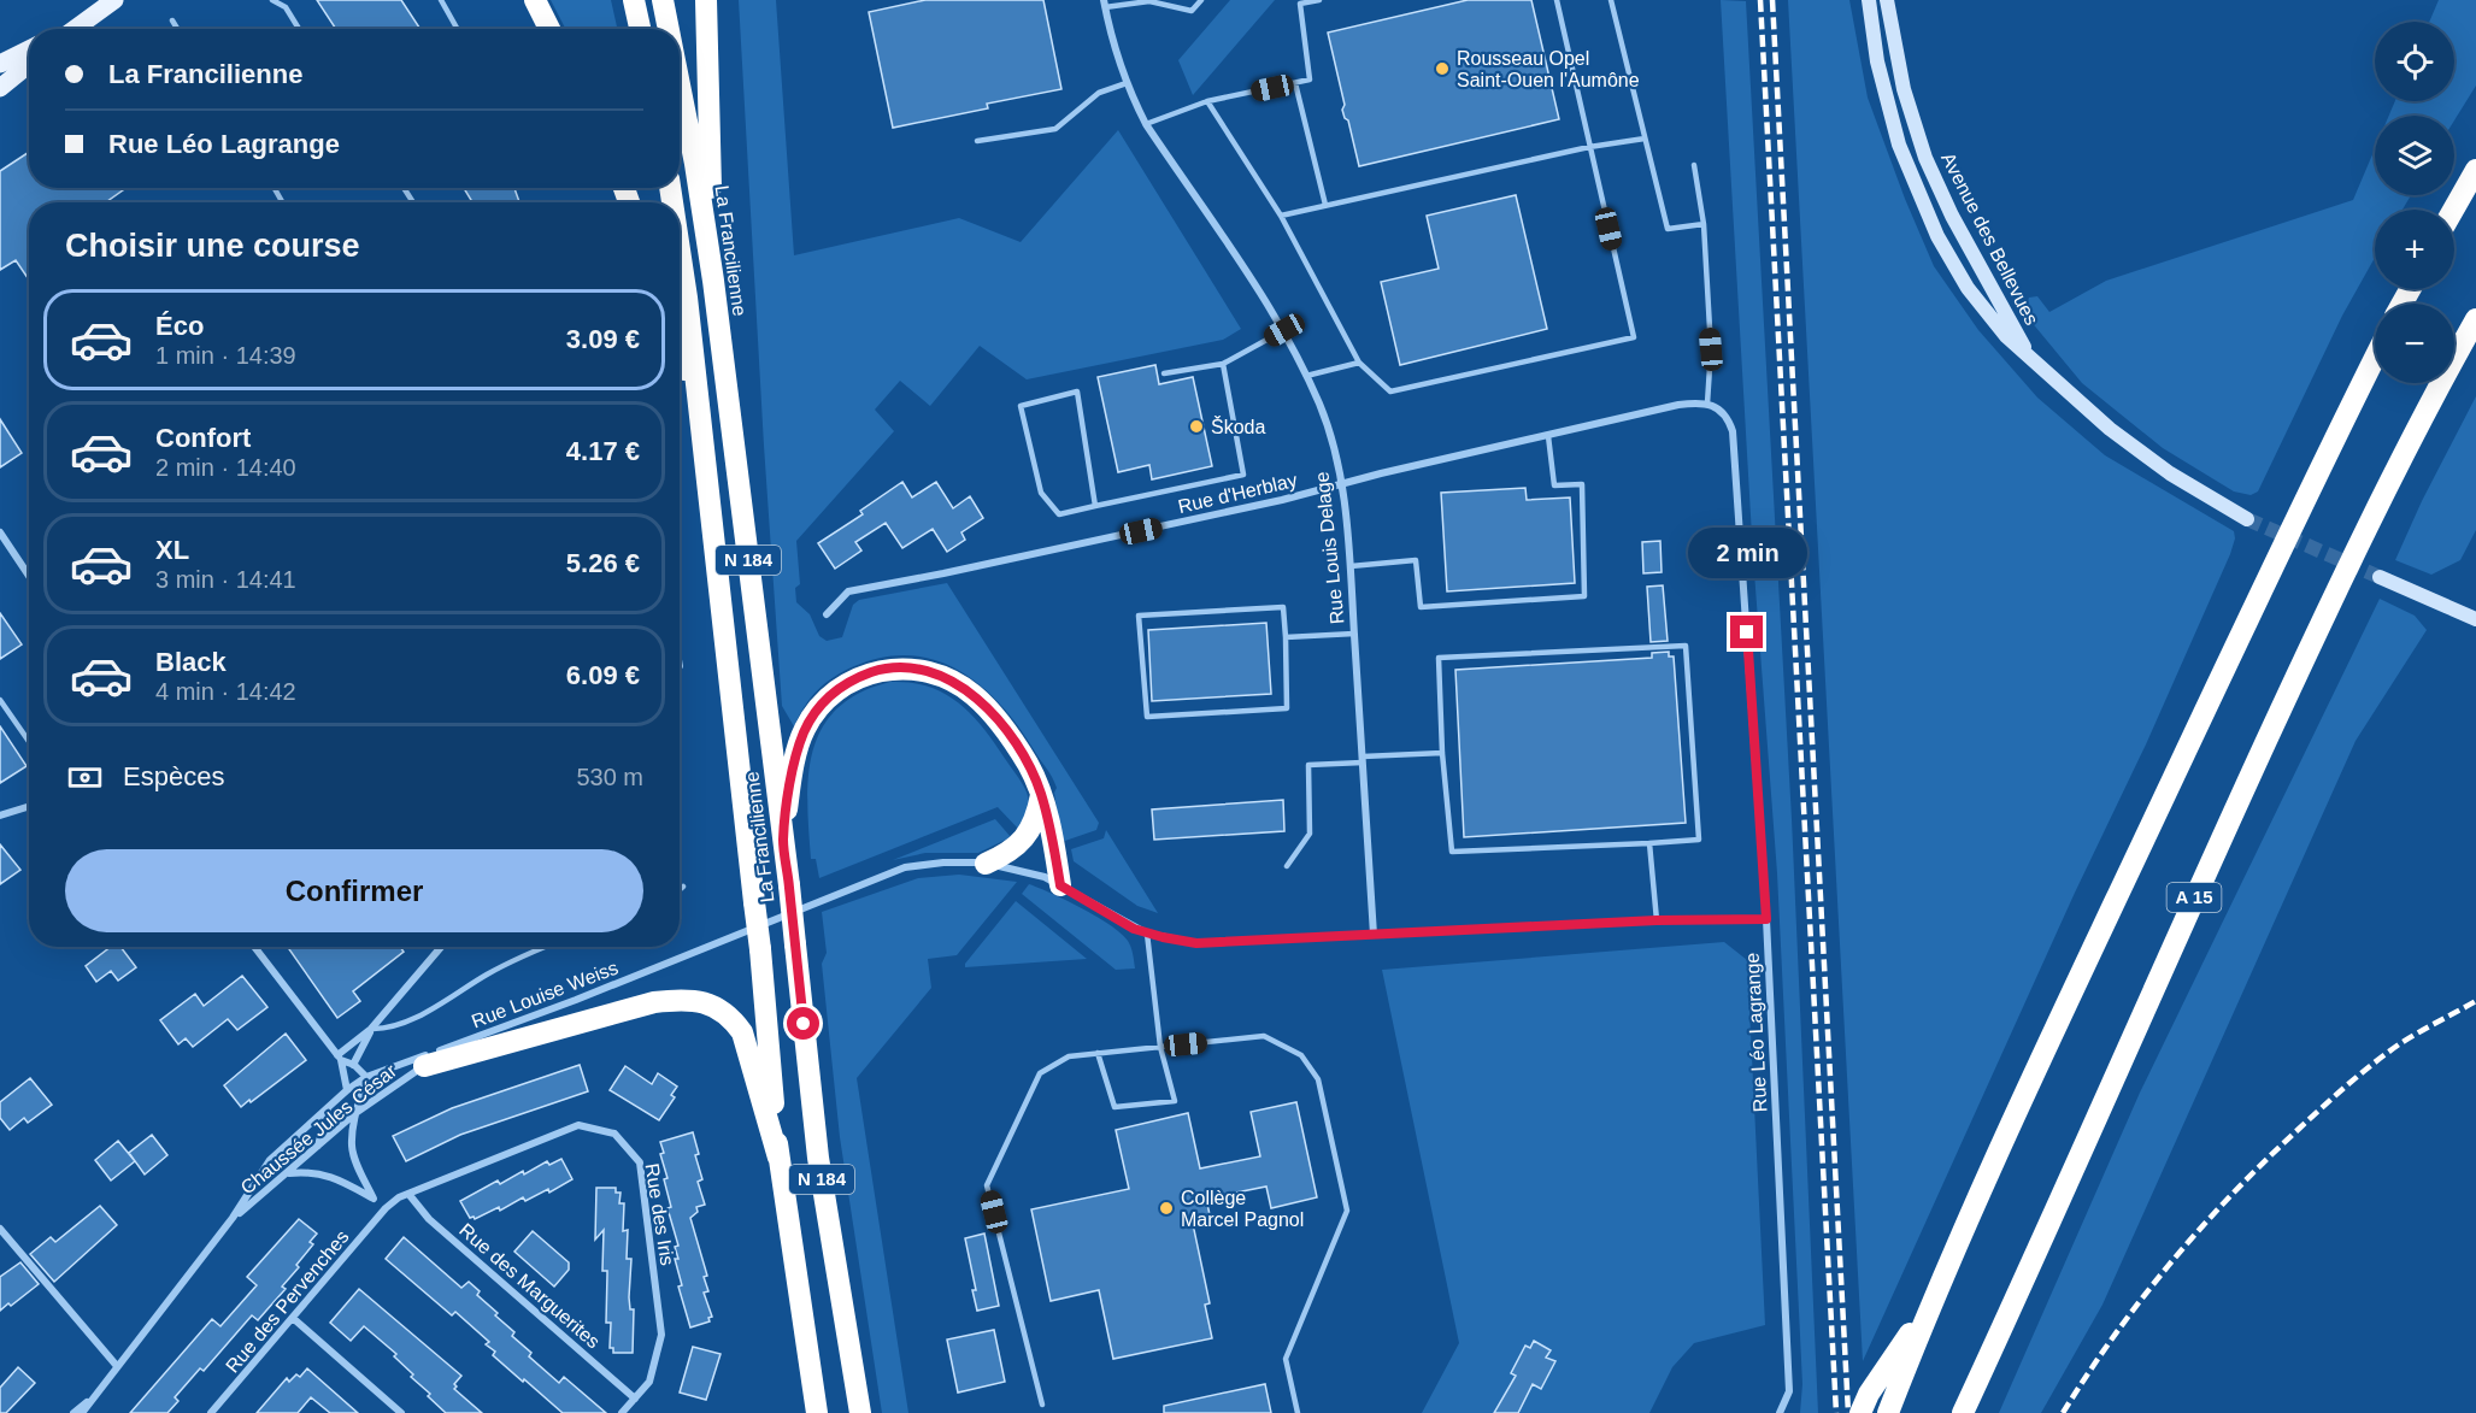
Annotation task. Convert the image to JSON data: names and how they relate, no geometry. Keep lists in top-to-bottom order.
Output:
{
  "streets": {
    "highway": ["La Francilienne", "N 184", "A 15"],
    "street": [
      "Avenue des Bellevues",
      "Rue d'Herblay",
      "Rue Louis Delage",
      "Rue Louise Weiss",
      "Rue Léo Lagrange",
      "Chaussée Jules César",
      "Rue des Iris",
      "Rue des Marguerites",
      "Rue des Pervenches"
    ]
  },
  "crossings": [
    ["Rue d'Herblay", "Rue Louis Delage"],
    ["Rue d'Herblay", "Rue Léo Lagrange"],
    ["Rue Louis Delage", "Rue Louise Weiss"],
    ["Rue Louise Weiss", "Rue Léo Lagrange"],
    ["Rue Louise Weiss", "Chaussée Jules César"],
    ["Rue des Iris", "Rue des Marguerites"],
    ["Rue des Iris", "Rue des Pervenches"]
  ],
  "places": ["Rousseau Opel Saint-Ouen l'Aumône", "Škoda", "Collège Marcel Pagnol"],
  "page": {
    "map_buttons": ["+", "−"],
    "banner": ["La Francilienne", "Rue Léo Lagrange"],
    "heading": "Choisir une course",
    "list": [
      {
        "name": "Éco",
        "note": "1 min · 14:39",
        "value": "3.09 €"
      },
      {
        "name": "Confort",
        "note": "2 min · 14:40",
        "value": "4.17 €"
      },
      {
        "name": "XL",
        "note": "3 min · 14:41",
        "value": "5.26 €"
      },
      {
        "name": "Black",
        "note": "4 min · 14:42",
        "value": "6.09 €"
      }
    ],
    "bubble": "2 min",
    "pay": ["Espèces", "530 m"],
    "buttons": "Confirmer"
  }
}
